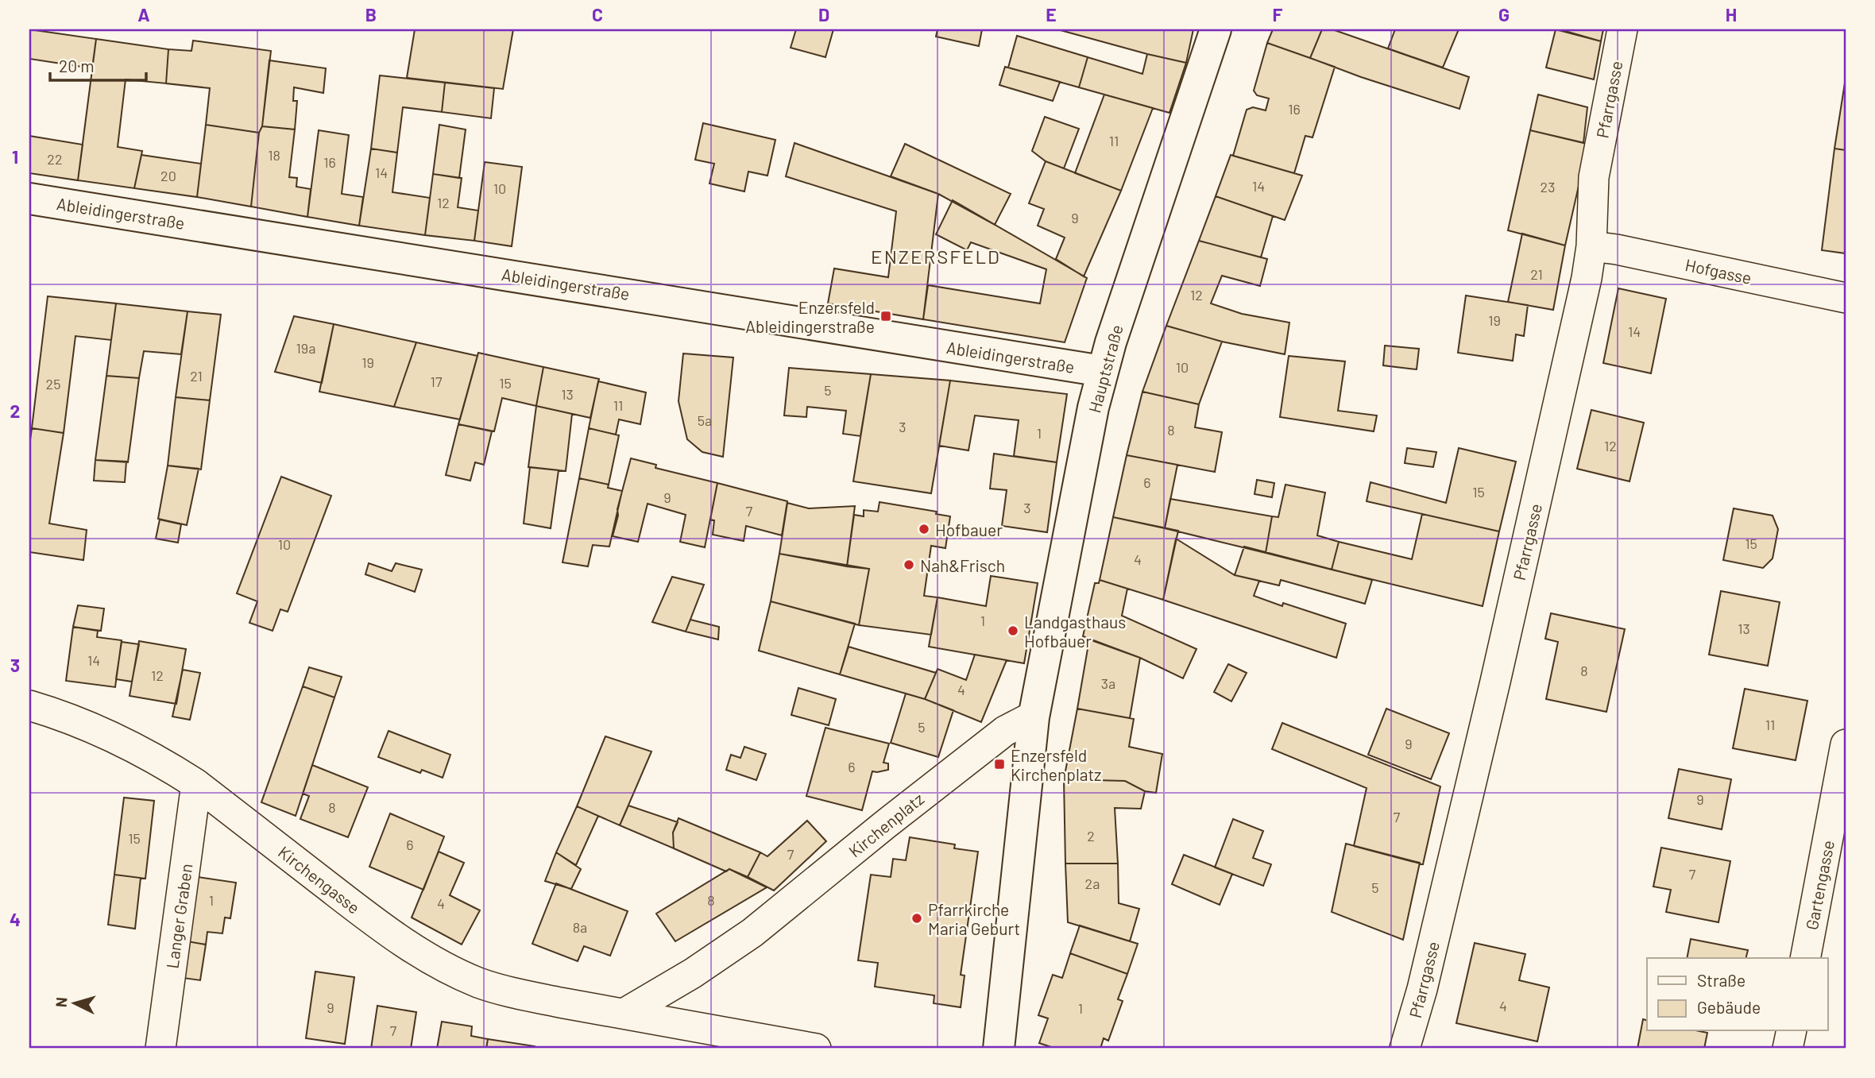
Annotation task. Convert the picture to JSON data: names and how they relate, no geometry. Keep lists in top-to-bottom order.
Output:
{
  "streets": {
    "street": [
      "Pfarrgasse",
      "Ableidingerstraße",
      "Hofgasse",
      "Hauptstraße",
      "Kirchenplatz",
      "Kirchengasse",
      "Gartengasse",
      "Langer Graben"
    ]
  },
  "crossings": [
    ["Pfarrgasse", "Hofgasse"],
    ["Ableidingerstraße", "Hauptstraße"],
    ["Hauptstraße", "Kirchenplatz"],
    ["Kirchenplatz", "Kirchengasse"],
    ["Kirchengasse", "Langer Graben"]
  ],
  "districts": ["ENZERSFELD"],
  "places": {
    "transit": ["Enzersfeld Ableidingerstraße", "Enzersfeld Kirchenplatz"],
    "other": [
      "Hofbauer",
      "Nah&Frisch",
      "Landgasthaus Hofbauer",
      "Pfarrkirche Maria Geburt"
    ]
  },
  "house_numbers": [
    "16",
    "11",
    "18",
    "22",
    "16",
    "14",
    "20",
    "14",
    "23",
    "10",
    "12",
    "9",
    "21",
    "12",
    "19",
    "14",
    "19a",
    "19",
    "10",
    "21",
    "17",
    "15",
    "25",
    "5",
    "13",
    "11",
    "5a",
    "3",
    "8",
    "1",
    "12",
    "6",
    "15",
    "9",
    "3",
    "7",
    "15",
    "10",
    "4",
    "1",
    "13",
    "14",
    "8",
    "12",
    "3a",
    "4",
    "11",
    "5",
    "9",
    "6",
    "9",
    "8",
    "7",
    "2",
    "15",
    "6",
    "7",
    "7",
    "2a",
    "5",
    "1",
    "8",
    "4",
    "8a",
    "4",
    "9",
    "1",
    "7"
  ],
  "legend": ["Straße", "Gebäude"],
  "scale_bar": "20 m",
  "north": "left",
  "grid": {
    "columns": [
      "A",
      "B",
      "C",
      "D",
      "E",
      "F",
      "G",
      "H"
    ],
    "rows": [
      "1",
      "2",
      "3",
      "4"
    ]
  }
}
